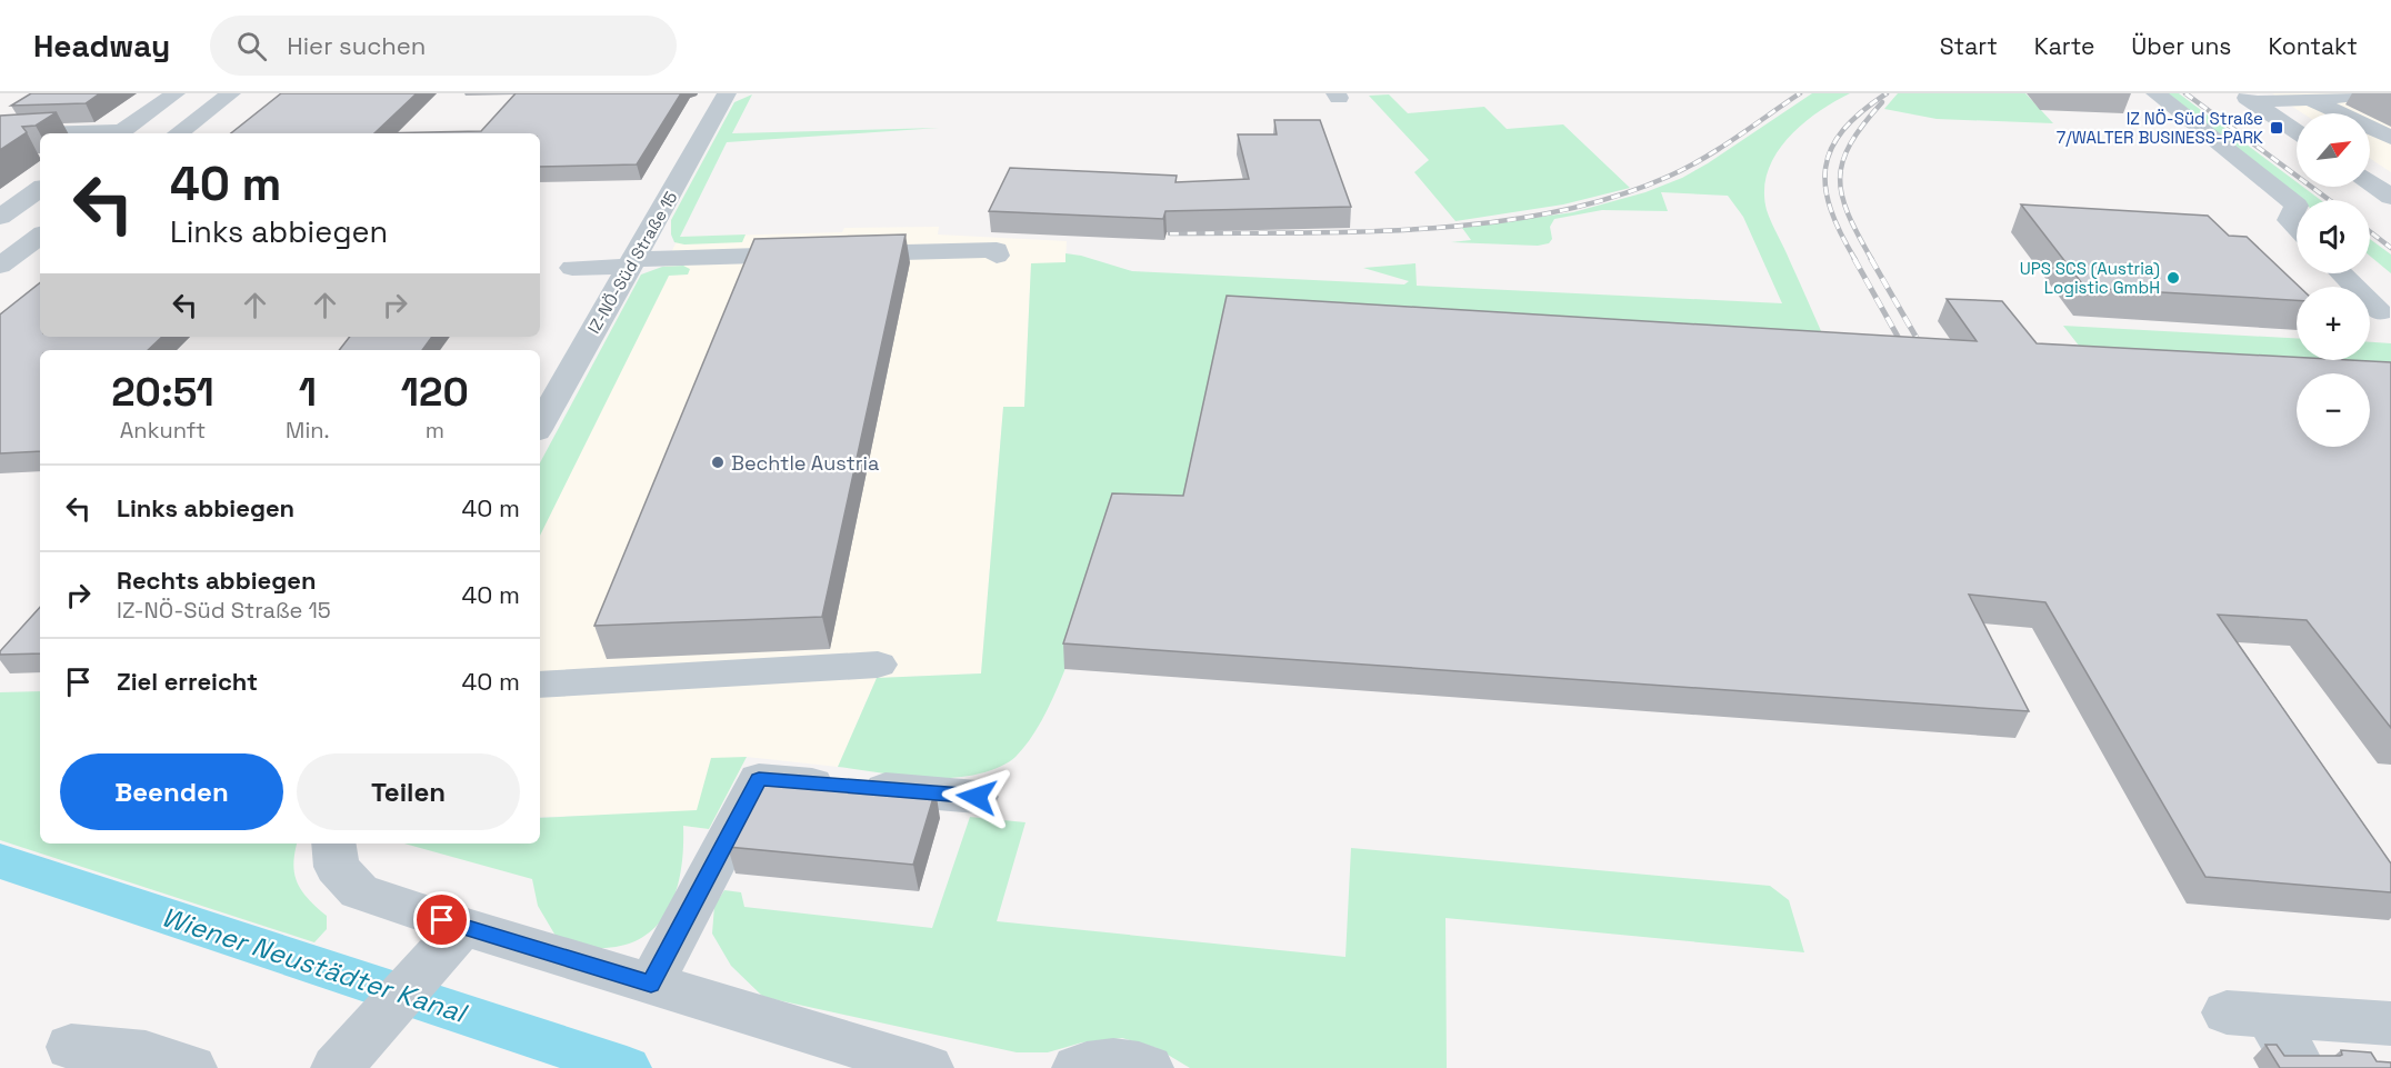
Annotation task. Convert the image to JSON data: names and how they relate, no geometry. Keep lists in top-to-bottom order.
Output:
{
  "streets": {
    "street": ["IZ-NÖ-Süd Straße 15"]
  },
  "water": ["Wiener Neustädter Kanal"],
  "places": {
    "transit": ["IZ NÖ-Süd Straße 7/WALTER BUSINESS-PARK"],
    "other": ["UPS SCS (Austria) Logistic GmbH", "Bechtle Austria"]
  },
  "north": "top right",
  "page": {
    "header": "Headway",
    "search": "Hier suchen",
    "nav": [
      "Start",
      "Karte",
      "Über uns",
      "Kontakt"
    ],
    "map_buttons": ["+", "−"],
    "turn": ["40 m", "Links abbiegen"],
    "eta": [
      "20:51",
      "Ankunft",
      "1",
      "Min.",
      "120",
      "m"
    ],
    "list": [
      {
        "name": "Links abbiegen",
        "value": "40 m"
      },
      {
        "name": "Rechts abbiegen",
        "note": "IZ-NÖ-Süd Straße 15",
        "value": "40 m"
      },
      {
        "name": "Ziel erreicht",
        "value": "40 m"
      }
    ],
    "buttons": ["Beenden", "Teilen"]
  }
}
